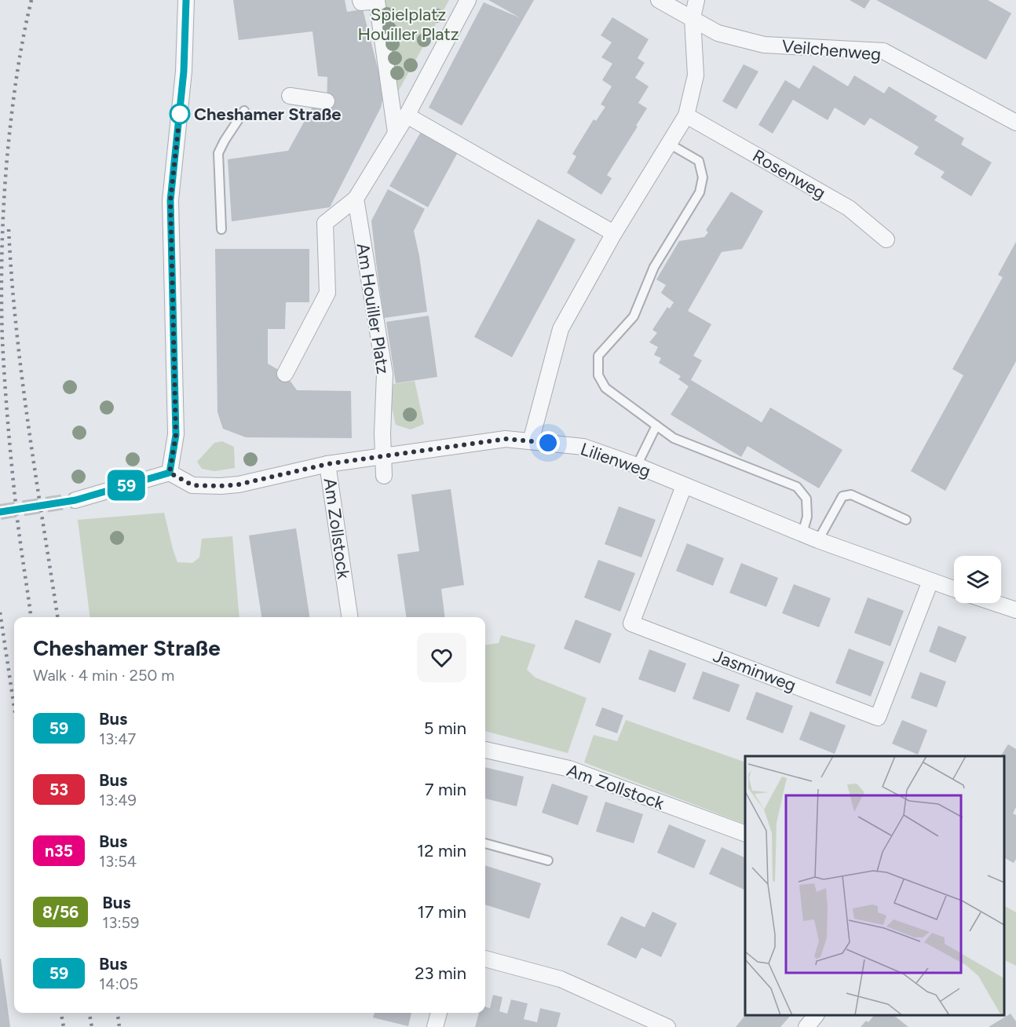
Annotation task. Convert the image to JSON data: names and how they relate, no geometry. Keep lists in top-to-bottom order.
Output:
{
  "streets": {
    "street": [
      "Veilchenweg",
      "Rosenweg",
      "Am Houiller Platz",
      "Lilienweg",
      "Am Zollstock",
      "Jasminweg"
    ]
  },
  "crossings": [
    ["Am Houiller Platz", "Lilienweg"],
    ["Lilienweg", "Am Zollstock"],
    ["Lilienweg", "Jasminweg"]
  ],
  "parks": ["Spielplatz Houiller Platz"],
  "places": ["Cheshamer Straße"],
  "lines": ["bus line 59"],
  "page": {
    "on_map": "59",
    "heading": ["Cheshamer Straße", "Walk · 4 min · 250 m"],
    "list": [
      {
        "mark": "59",
        "name": "Bus",
        "note": "13:47",
        "value": "5 min"
      },
      {
        "mark": "53",
        "name": "Bus",
        "note": "13:49",
        "value": "7 min"
      },
      {
        "mark": "n35",
        "name": "Bus",
        "note": "13:54",
        "value": "12 min"
      },
      {
        "mark": "8/56",
        "name": "Bus",
        "note": "13:59",
        "value": "17 min"
      },
      {
        "mark": "59",
        "name": "Bus",
        "note": "14:05",
        "value": "23 min"
      }
    ]
  }
}
